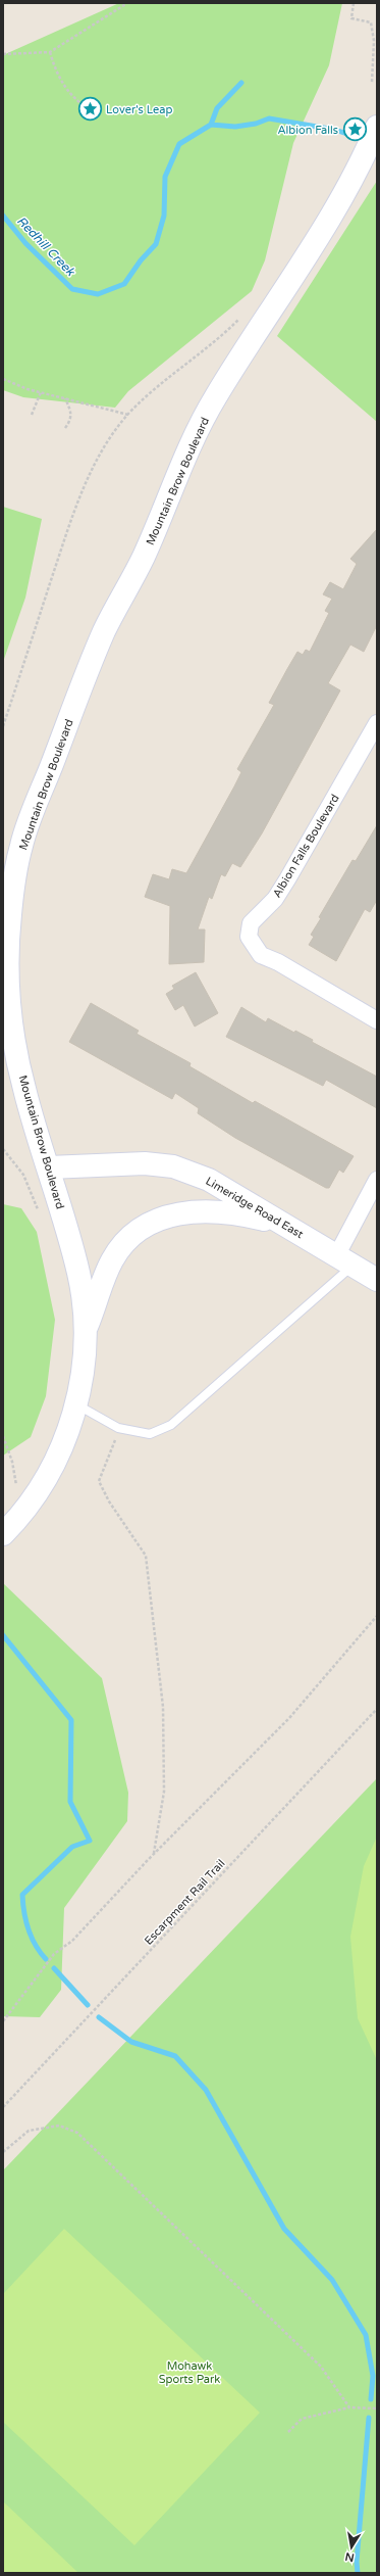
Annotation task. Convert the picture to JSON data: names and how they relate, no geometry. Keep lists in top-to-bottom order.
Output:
{
  "streets": {
    "main road": ["Mountain Brow Boulevard", "Limeridge Road East"],
    "street": ["Albion Falls Boulevard"],
    "path": ["Escarpment Rail Trail"]
  },
  "crossings": [
    ["Mountain Brow Boulevard", "Limeridge Road East"]
  ],
  "water": ["Redhill Creek"],
  "parks": ["Mohawk Sports Park"],
  "places": {
    "place": ["Lover's Leap", "Albion Falls"]
  },
  "north": "bottom"
}
